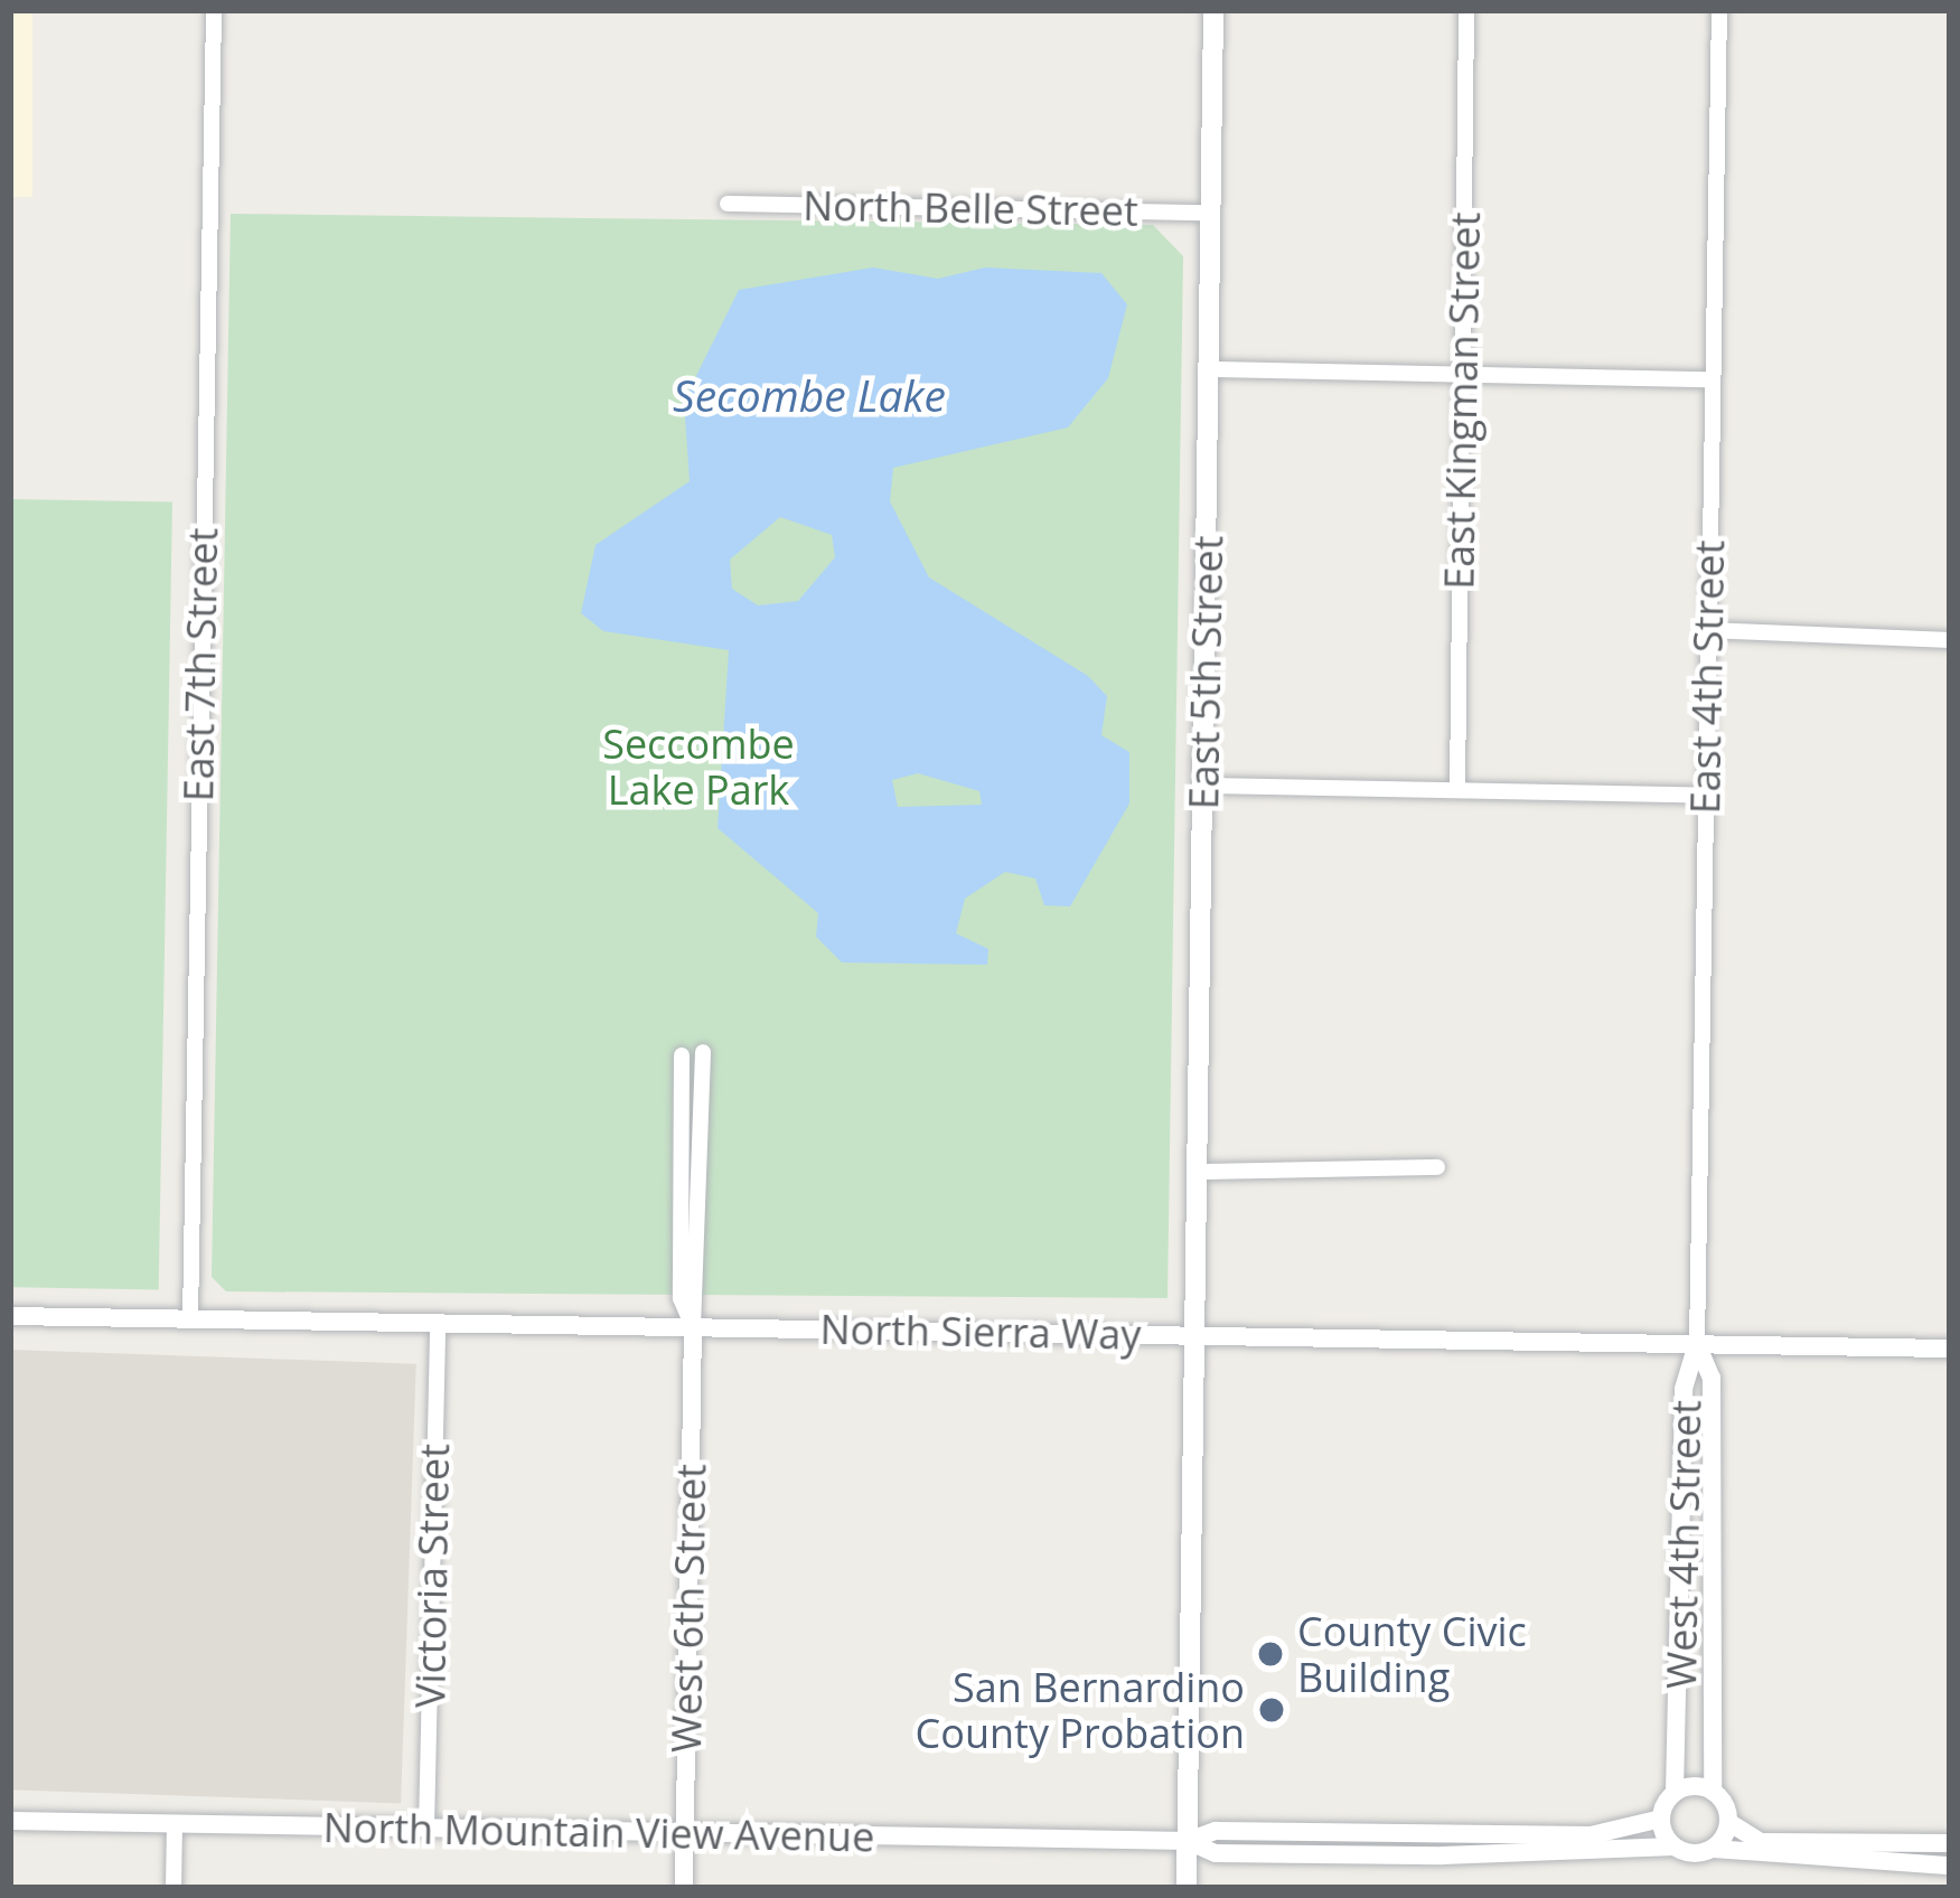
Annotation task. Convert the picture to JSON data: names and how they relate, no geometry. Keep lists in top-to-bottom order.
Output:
{
  "streets": {
    "main road": ["East 5th Street"],
    "street": [
      "North Belle Street",
      "East Kingman Street",
      "East 7th Street",
      "East 4th Street",
      "North Sierra Way",
      "West 4th Street",
      "Victoria Street",
      "West 6th Street",
      "North Mountain View Avenue"
    ]
  },
  "crossings": [
    ["North Belle Street", "East 5th Street"],
    ["East 7th Street", "North Sierra Way"],
    ["East 5th Street", "North Sierra Way"],
    ["East 5th Street", "North Mountain View Avenue"],
    ["East 4th Street", "North Sierra Way"],
    ["East 4th Street", "West 4th Street"],
    ["North Sierra Way", "West 4th Street"],
    ["North Sierra Way", "Victoria Street"],
    ["North Sierra Way", "West 6th Street"],
    ["West 4th Street", "North Mountain View Avenue"],
    ["Victoria Street", "North Mountain View Avenue"],
    ["West 6th Street", "North Mountain View Avenue"]
  ],
  "water": ["Secombe Lake"],
  "parks": ["Seccombe Lake Park"],
  "places": ["County Civic Building", "San Bernardino County Probation"]
}
